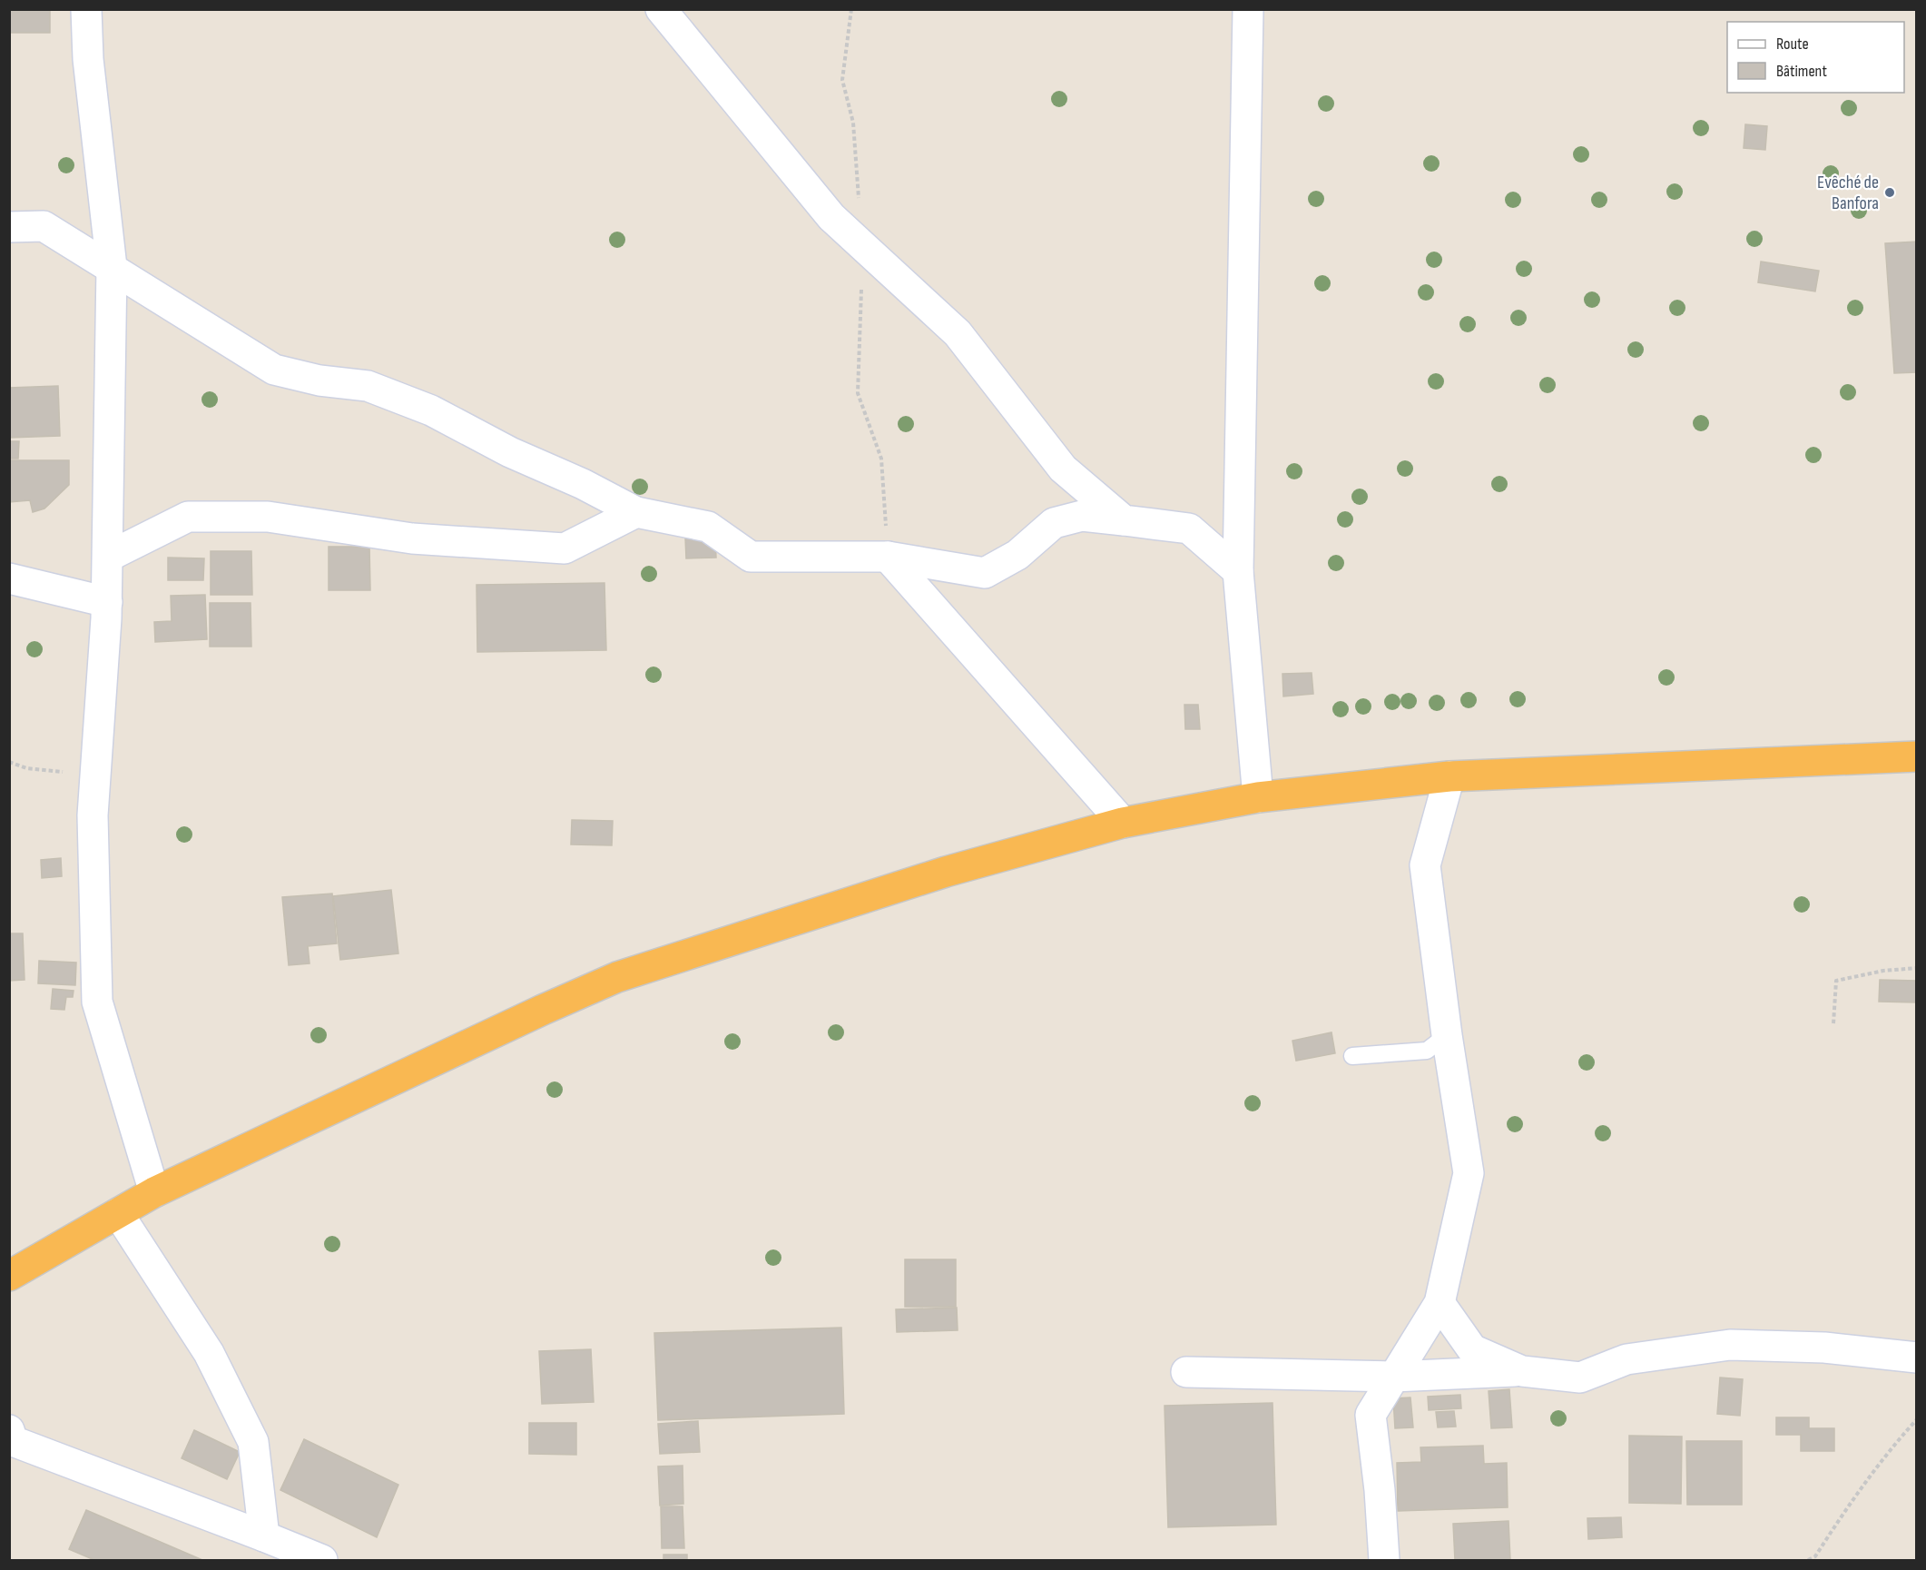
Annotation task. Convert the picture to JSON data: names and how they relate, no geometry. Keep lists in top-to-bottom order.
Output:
{
  "places": ["Evêché de Banfora"],
  "legend": ["Route", "Bâtiment"]
}
